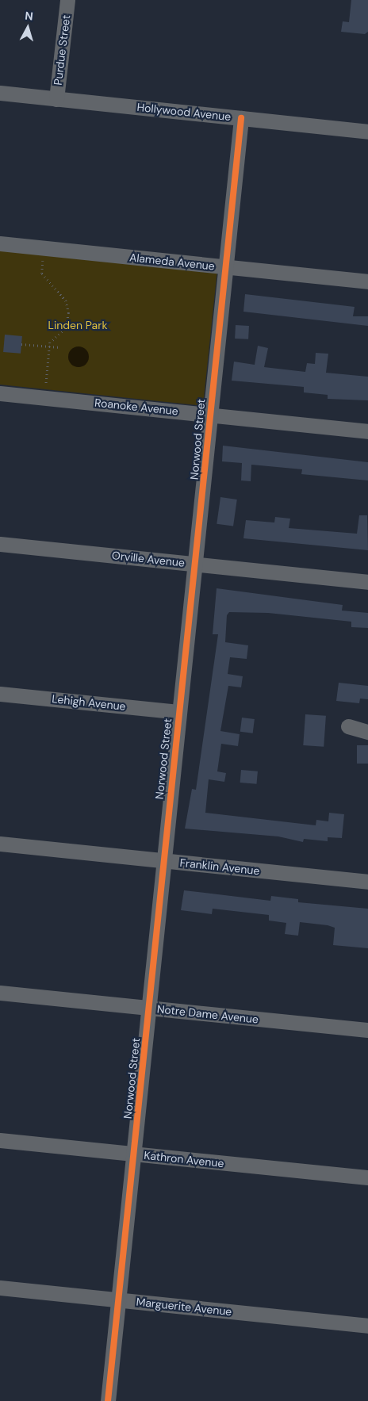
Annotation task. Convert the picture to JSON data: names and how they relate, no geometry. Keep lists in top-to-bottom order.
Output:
{
  "streets": {
    "street": [
      "Purdue Street",
      "Hollywood Avenue",
      "Alameda Avenue",
      "Roanoke Avenue",
      "Norwood Street",
      "Orville Avenue",
      "Lehigh Avenue",
      "Franklin Avenue",
      "Notre Dame Avenue",
      "Kathron Avenue",
      "Marguerite Avenue"
    ]
  },
  "crossings": [
    ["Purdue Street", "Hollywood Avenue"],
    ["Hollywood Avenue", "Norwood Street"],
    ["Alameda Avenue", "Norwood Street"],
    ["Roanoke Avenue", "Norwood Street"],
    ["Norwood Street", "Orville Avenue"],
    ["Norwood Street", "Lehigh Avenue"],
    ["Norwood Street", "Franklin Avenue"],
    ["Norwood Street", "Notre Dame Avenue"],
    ["Norwood Street", "Kathron Avenue"],
    ["Norwood Street", "Marguerite Avenue"]
  ],
  "parks": ["Linden Park"],
  "north": "top"
}
